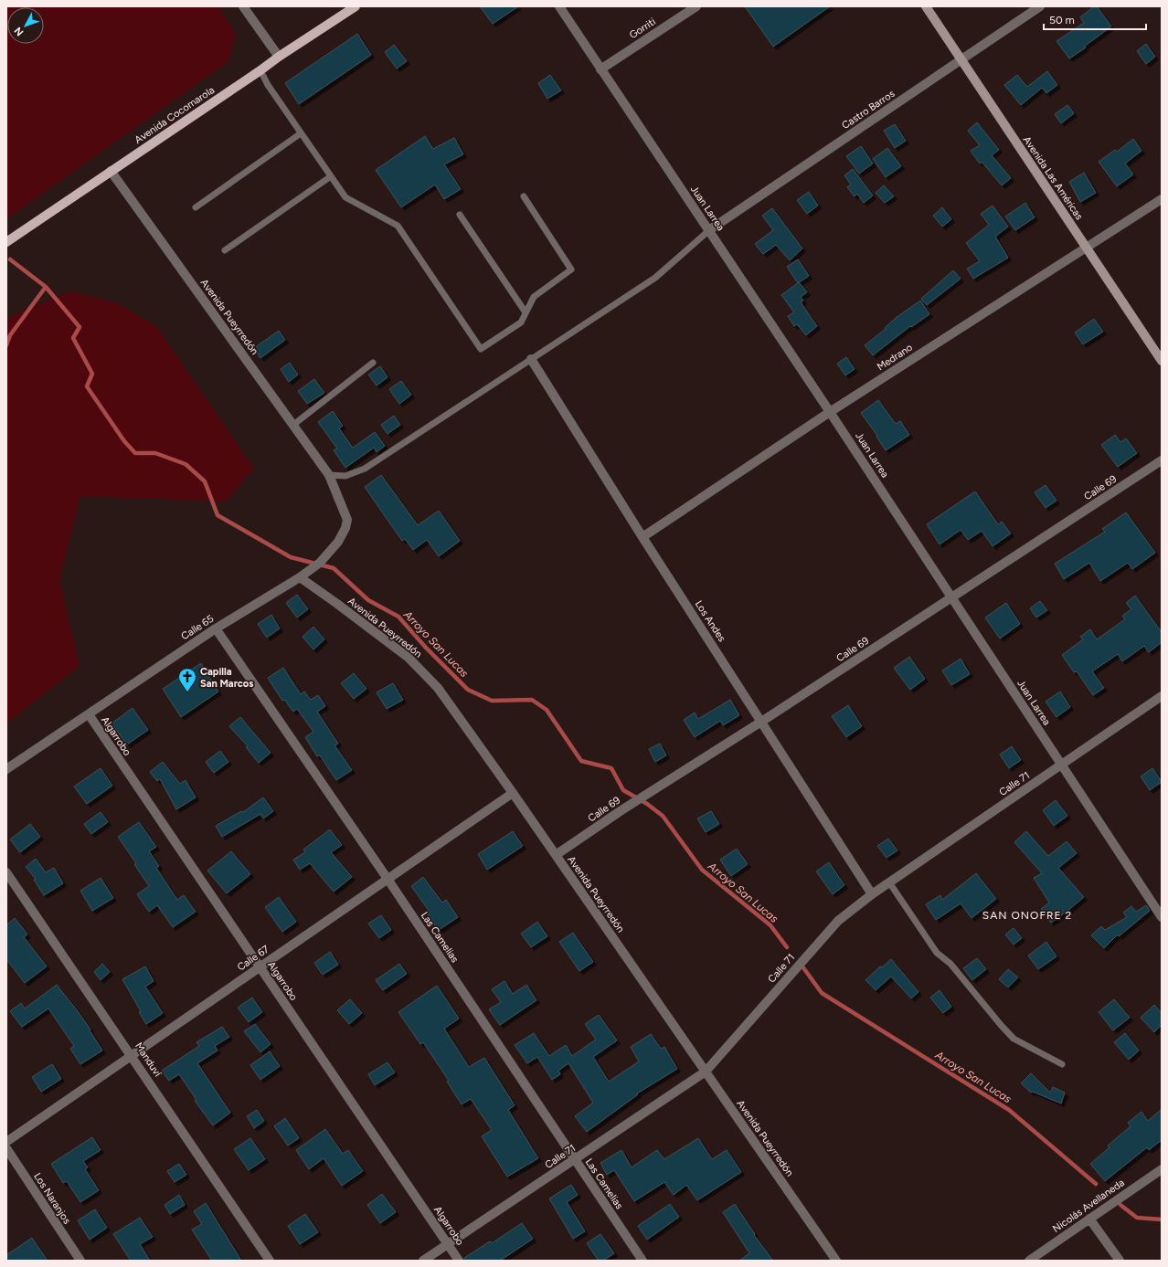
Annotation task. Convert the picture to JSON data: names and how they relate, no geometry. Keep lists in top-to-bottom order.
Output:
{
  "streets": {
    "main road": ["Avenida Cocomarola", "Avenida Las Américas"],
    "street": [
      "Gorriti",
      "Castro Barros",
      "Juan Larrea",
      "Avenida Pueyrredón",
      "Medrano",
      "Calle 69",
      "Los Andes",
      "Calle 65",
      "Algarrobo",
      "Calle 71",
      "Las Camelias",
      "Calle 67",
      "Manduví",
      "Los Naranjos",
      "Nicolás Avellaneda"
    ]
  },
  "crossings": [
    ["Gorriti", "Juan Larrea"],
    ["Castro Barros", "Avenida Las Américas"],
    ["Castro Barros", "Juan Larrea"],
    ["Avenida Cocomarola", "Avenida Pueyrredón"],
    ["Avenida Las Américas", "Medrano"],
    ["Juan Larrea", "Medrano"],
    ["Juan Larrea", "Calle 69"],
    ["Juan Larrea", "Calle 71"],
    ["Avenida Pueyrredón", "Calle 69"],
    ["Avenida Pueyrredón", "Calle 65"],
    ["Avenida Pueyrredón", "Calle 71"],
    ["Avenida Pueyrredón", "Calle 67"],
    ["Medrano", "Los Andes"],
    ["Calle 69", "Los Andes"],
    ["Los Andes", "Calle 71"],
    ["Calle 65", "Algarrobo"],
    ["Calle 65", "Las Camelias"],
    ["Algarrobo", "Calle 71"],
    ["Algarrobo", "Calle 67"],
    ["Calle 71", "Las Camelias"],
    ["Las Camelias", "Calle 67"],
    ["Calle 67", "Manduví"]
  ],
  "districts": ["SAN ONOFRE 2"],
  "water": ["Arroyo San Lucas"],
  "places": {
    "church": ["Capilla San Marcos"]
  },
  "scale_bar": "50 m",
  "north": "bottom left"
}
